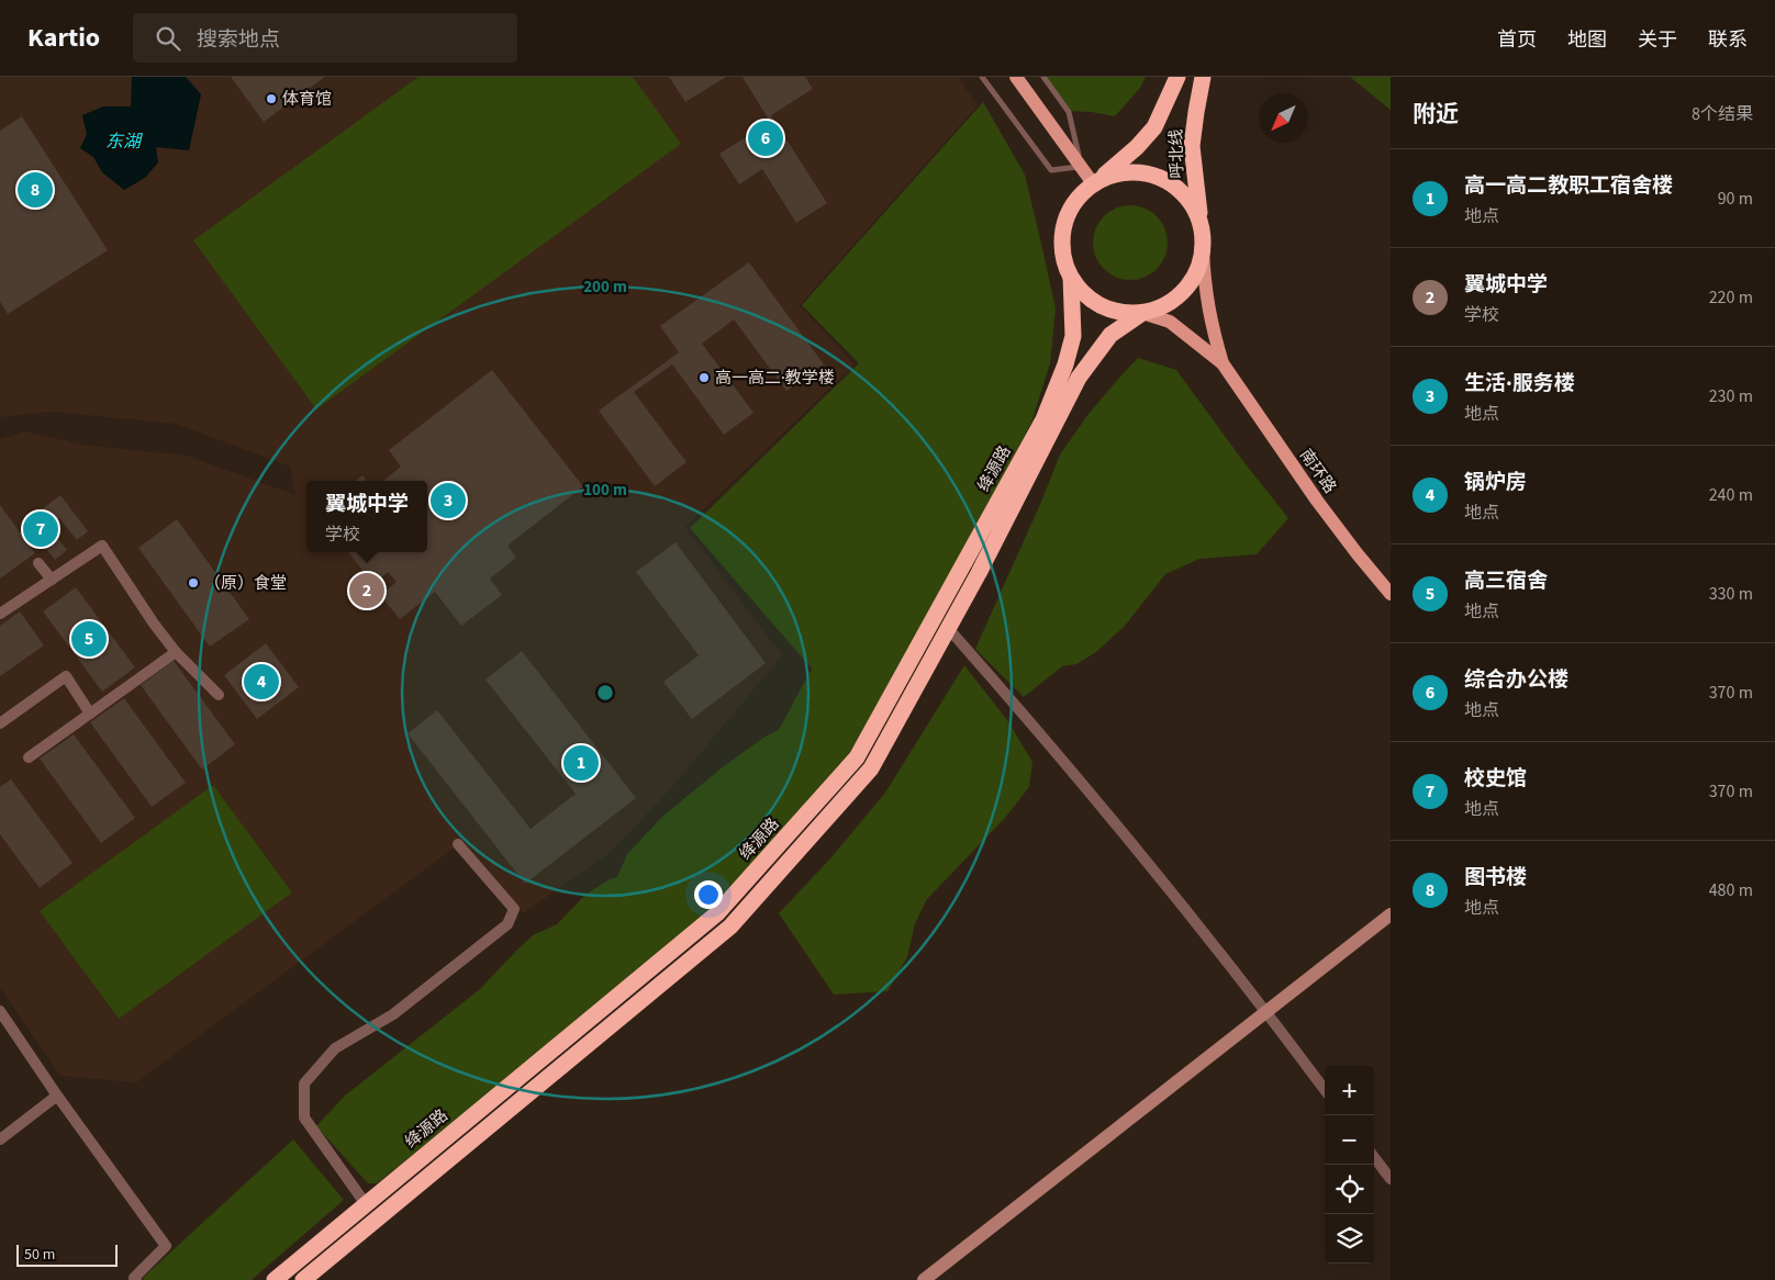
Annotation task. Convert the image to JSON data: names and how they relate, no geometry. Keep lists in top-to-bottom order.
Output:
{
  "streets": {
    "highway": ["呼北线", "绛源路"],
    "main road": ["南环路"]
  },
  "crossings": [
    ["呼北线", "绛源路"],
    ["呼北线", "南环路"],
    ["绛源路", "南环路"]
  ],
  "water": ["东湖"],
  "places": ["体育馆", "高一高二·教学楼", "（原）食堂"],
  "scale_bar": "50 m",
  "north": "bottom left",
  "page": {
    "header": "Kartio",
    "search": "搜索地点",
    "nav": [
      "首页",
      "地图",
      "关于",
      "联系"
    ],
    "heading": ["附近", "8个结果"],
    "pins": [
      "6",
      "8",
      "3",
      "7",
      "2",
      "5",
      "4",
      "1"
    ],
    "list": [
      {
        "mark": "1",
        "name": "高一高二教职工宿舍楼",
        "note": "地点",
        "value": "90 m"
      },
      {
        "mark": "2",
        "name": "翼城中学",
        "note": "学校",
        "value": "220 m"
      },
      {
        "mark": "3",
        "name": "生活·服务楼",
        "note": "地点",
        "value": "230 m"
      },
      {
        "mark": "4",
        "name": "锅炉房",
        "note": "地点",
        "value": "240 m"
      },
      {
        "mark": "5",
        "name": "高三宿舍",
        "note": "地点",
        "value": "330 m"
      },
      {
        "mark": "6",
        "name": "综合办公楼",
        "note": "地点",
        "value": "370 m"
      },
      {
        "mark": "7",
        "name": "校史馆",
        "note": "地点",
        "value": "370 m"
      },
      {
        "mark": "8",
        "name": "图书楼",
        "note": "地点",
        "value": "480 m"
      }
    ],
    "popup": ["翼城中学", "学校"],
    "map_buttons": ["+", "−"],
    "scale": "50 m"
  },
  "rings": ["200 m", "100 m"]
}
